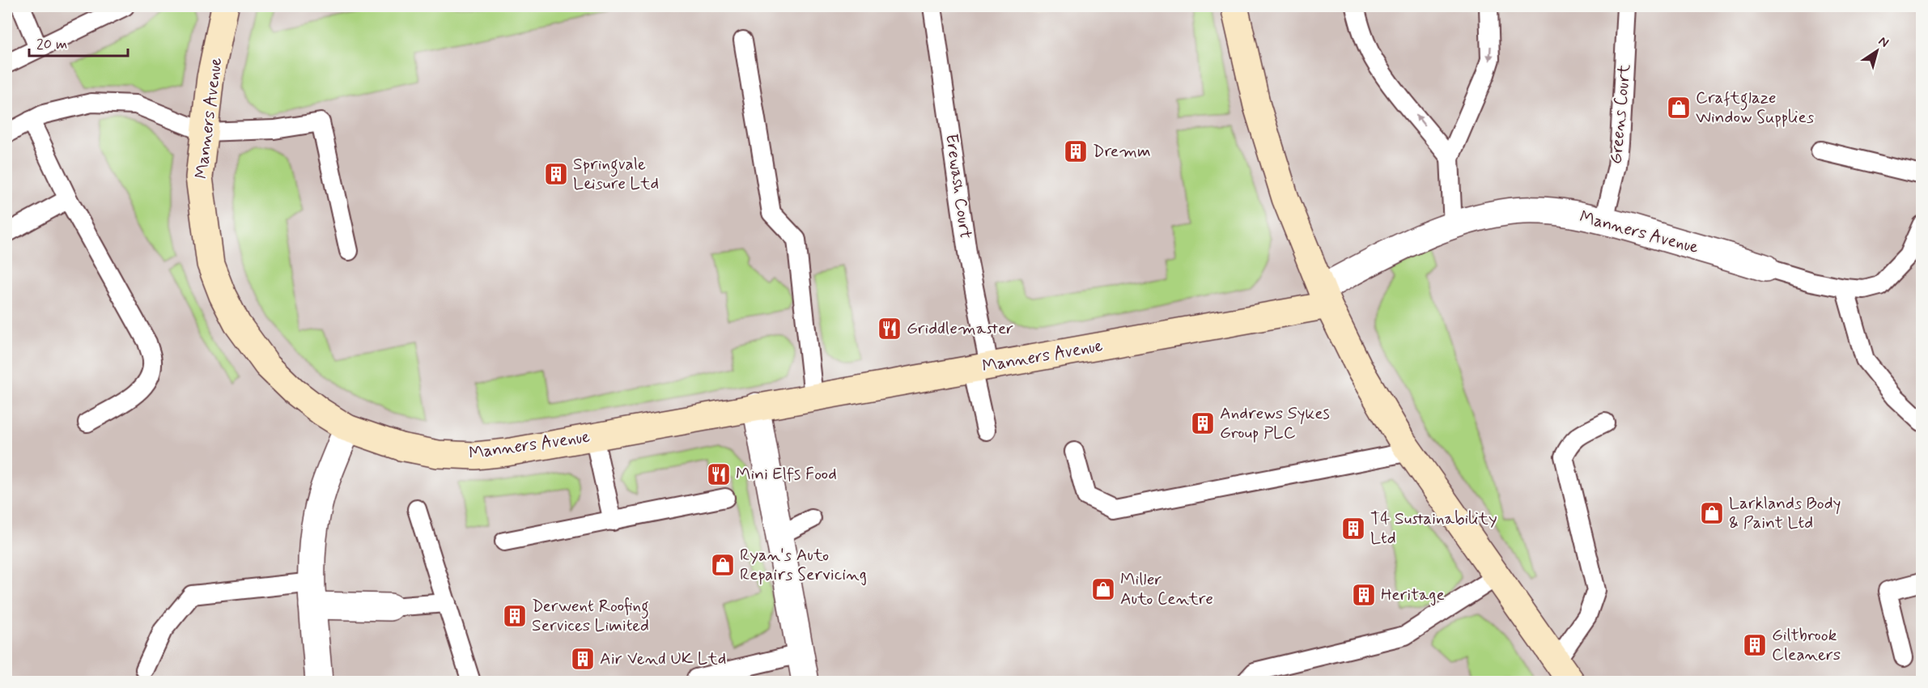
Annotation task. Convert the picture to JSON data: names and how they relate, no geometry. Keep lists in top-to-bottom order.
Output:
{
  "streets": {
    "street": ["Manners Avenue"],
    "lane": ["Greens Court", "Erewash Court"]
  },
  "crossings": [
    ["Greens Court", "Manners Avenue"],
    ["Manners Avenue", "Erewash Court"]
  ],
  "places": {
    "shop": [
      "Craftglaze Window Supplies",
      "Larklands Body & Paint Ltd",
      "Ryan's Auto Repairs Servicing",
      "Miller Auto Centre"
    ],
    "building": [
      "Dremm",
      "Springvale Leisure Ltd",
      "Andrews Sykes Group PLC",
      "T4 Sustainability Ltd",
      "Heritage",
      "Derwent Roofing Services Limited",
      "Giltbrook Cleaners",
      "Air Vend UK Ltd"
    ],
    "restaurant": ["Griddlemaster", "Mini Elfs Food"]
  },
  "scale_bar": "20 m",
  "north": "top right"
}
